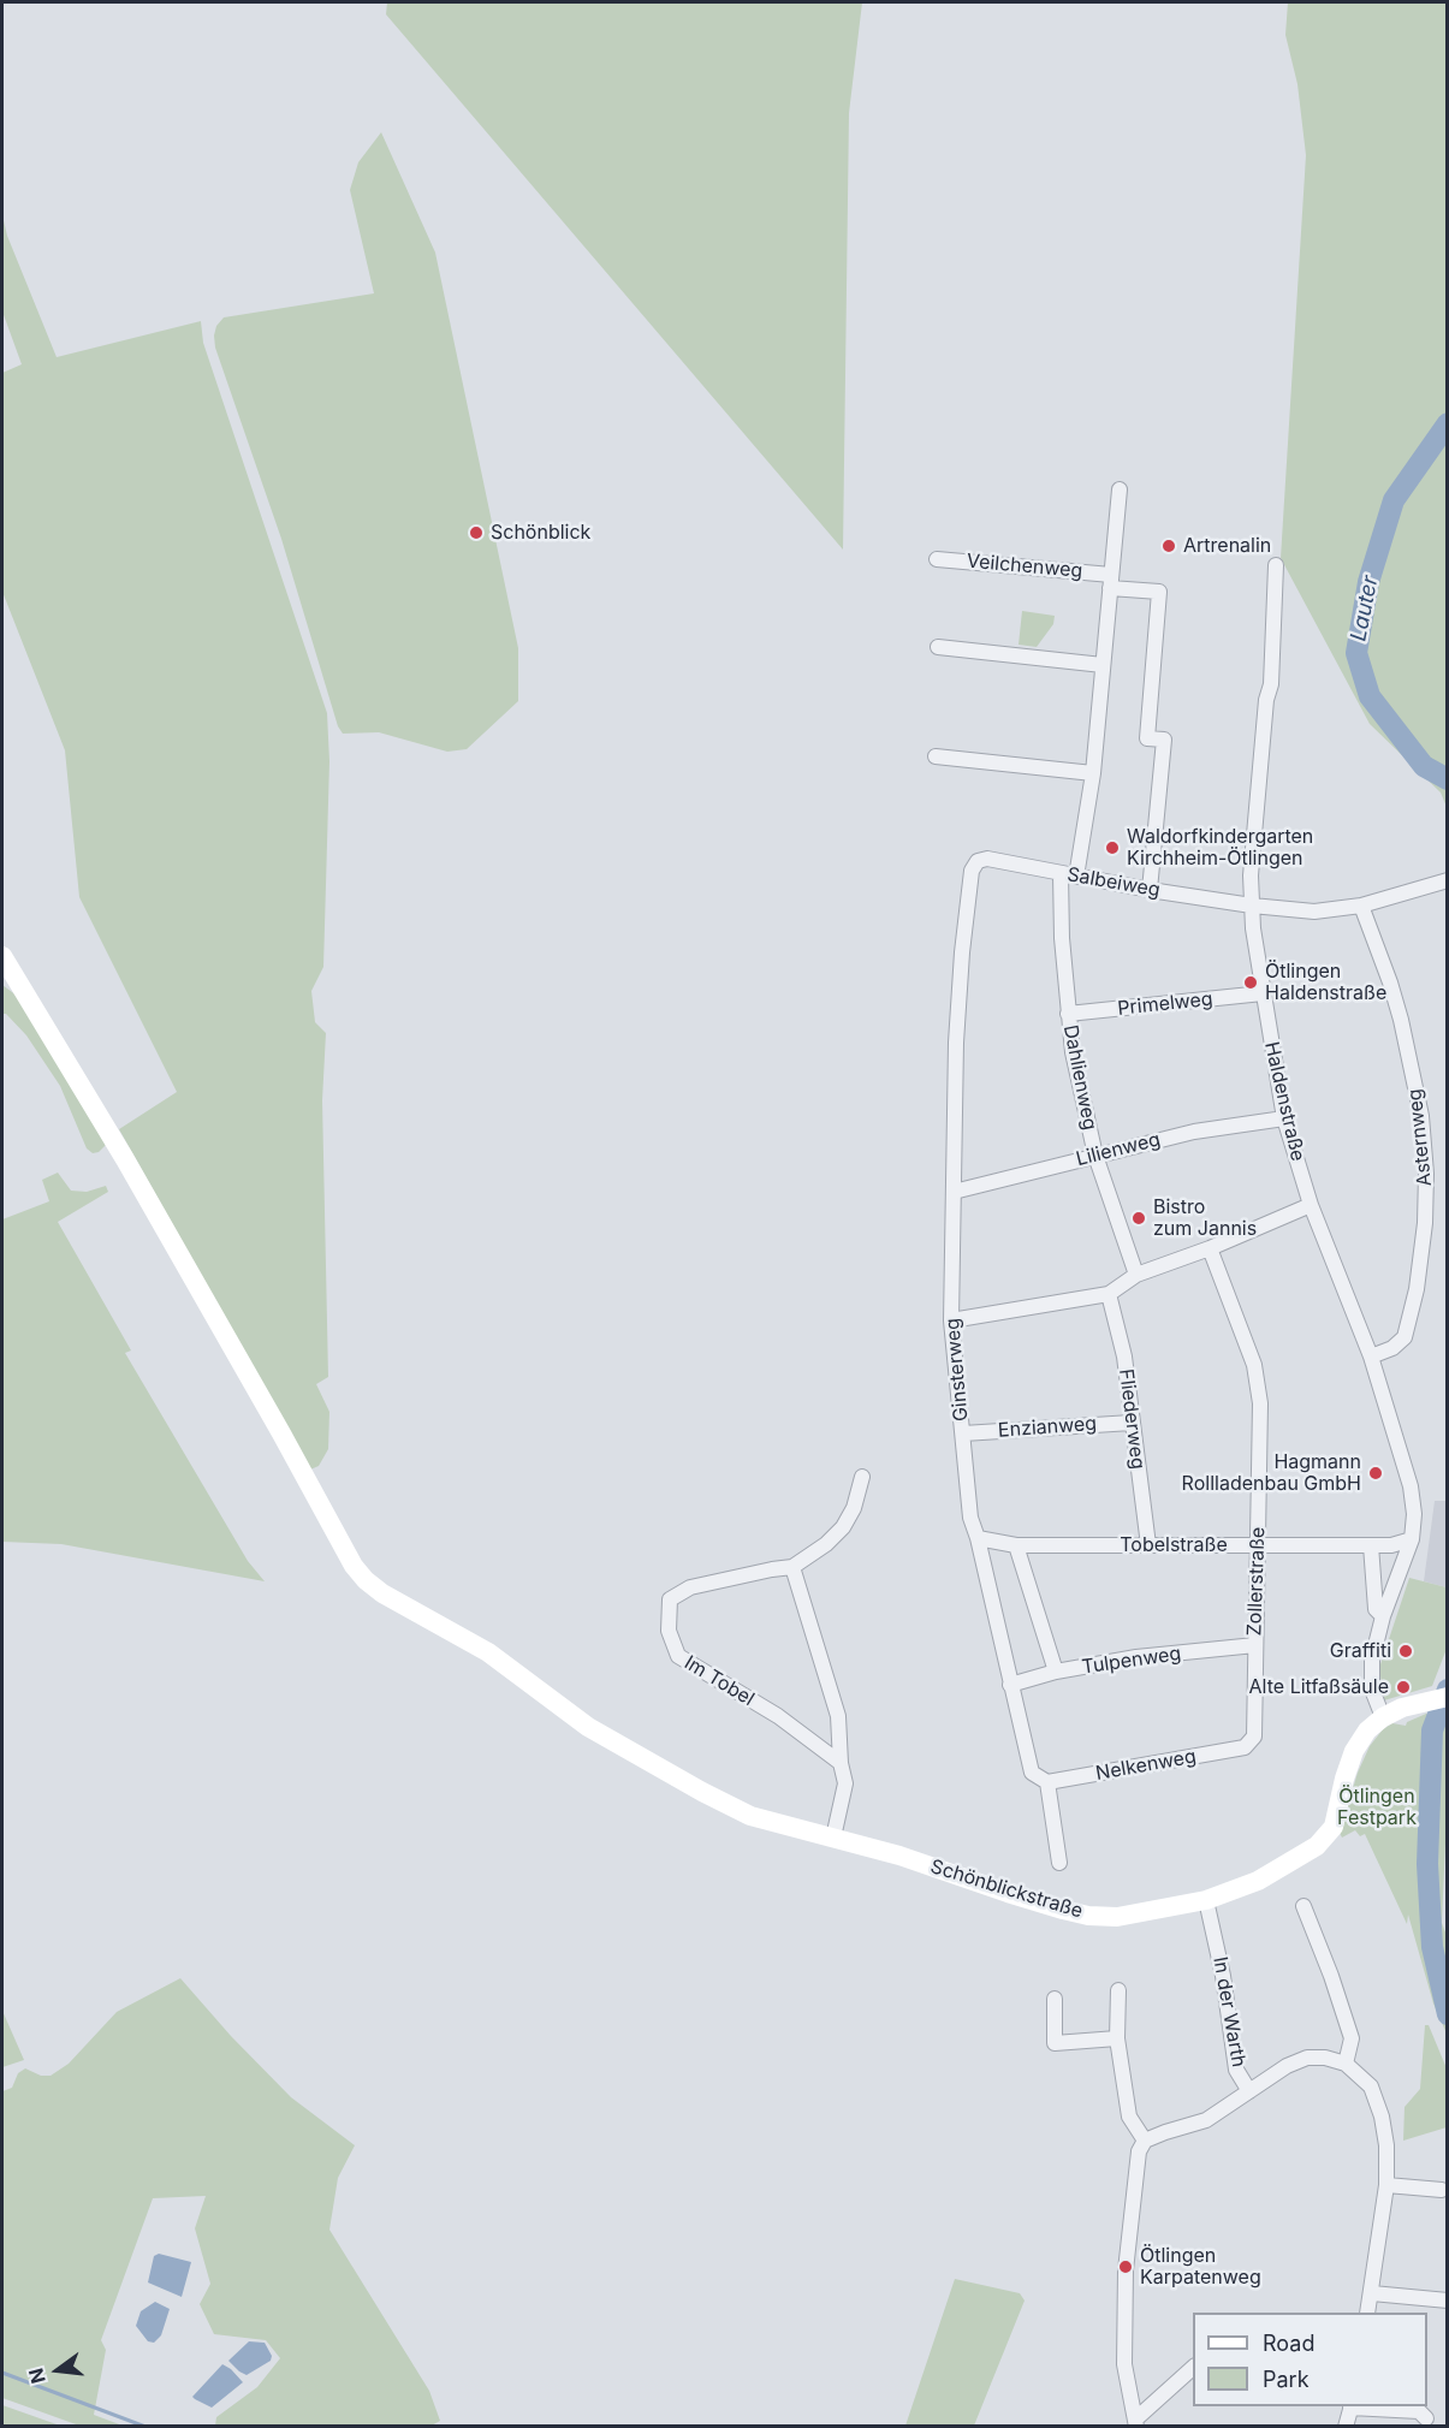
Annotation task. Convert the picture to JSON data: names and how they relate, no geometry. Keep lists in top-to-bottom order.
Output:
{
  "streets": {
    "street": [
      "Veilchenweg",
      "Salbeiweg",
      "Primelweg",
      "Dahlienweg",
      "Haldenstraße",
      "Asternweg",
      "Lilienweg",
      "Ginsterweg",
      "Fliederweg",
      "Enzianweg",
      "Tobelstraße",
      "Zollerstraße",
      "Tulpenweg",
      "Im Tobel",
      "Nelkenweg",
      "Schönblickstraße",
      "In der Warth"
    ]
  },
  "crossings": [
    ["Veilchenweg", "Salbeiweg"],
    ["Salbeiweg", "Dahlienweg"],
    ["Salbeiweg", "Haldenstraße"],
    ["Salbeiweg", "Ginsterweg"],
    ["Primelweg", "Dahlienweg"],
    ["Primelweg", "Haldenstraße"],
    ["Dahlienweg", "Lilienweg"],
    ["Haldenstraße", "Asternweg"],
    ["Haldenstraße", "Lilienweg"],
    ["Haldenstraße", "Tobelstraße"],
    ["Haldenstraße", "Schönblickstraße"],
    ["Lilienweg", "Ginsterweg"],
    ["Ginsterweg", "Enzianweg"],
    ["Ginsterweg", "Tobelstraße"],
    ["Ginsterweg", "Tulpenweg"],
    ["Ginsterweg", "Nelkenweg"],
    ["Fliederweg", "Enzianweg"],
    ["Fliederweg", "Tobelstraße"],
    ["Tobelstraße", "Zollerstraße"],
    ["Zollerstraße", "Tulpenweg"],
    ["Zollerstraße", "Nelkenweg"],
    ["Schönblickstraße", "In der Warth"]
  ],
  "water": ["Lauter"],
  "parks": ["Ötlingen Festpark"],
  "places": [
    "Schönblick",
    "Artrenalin",
    "Waldorfkindergarten Kirchheim-Ötlingen",
    "Ötlingen Haldenstraße",
    "Bistro zum Jannis",
    "Hagmann Rollladenbau GmbH",
    "Graffiti",
    "Alte Litfaßsäule",
    "Ötlingen Karpatenweg"
  ],
  "legend": ["Road", "Park"],
  "north": "left"
}
